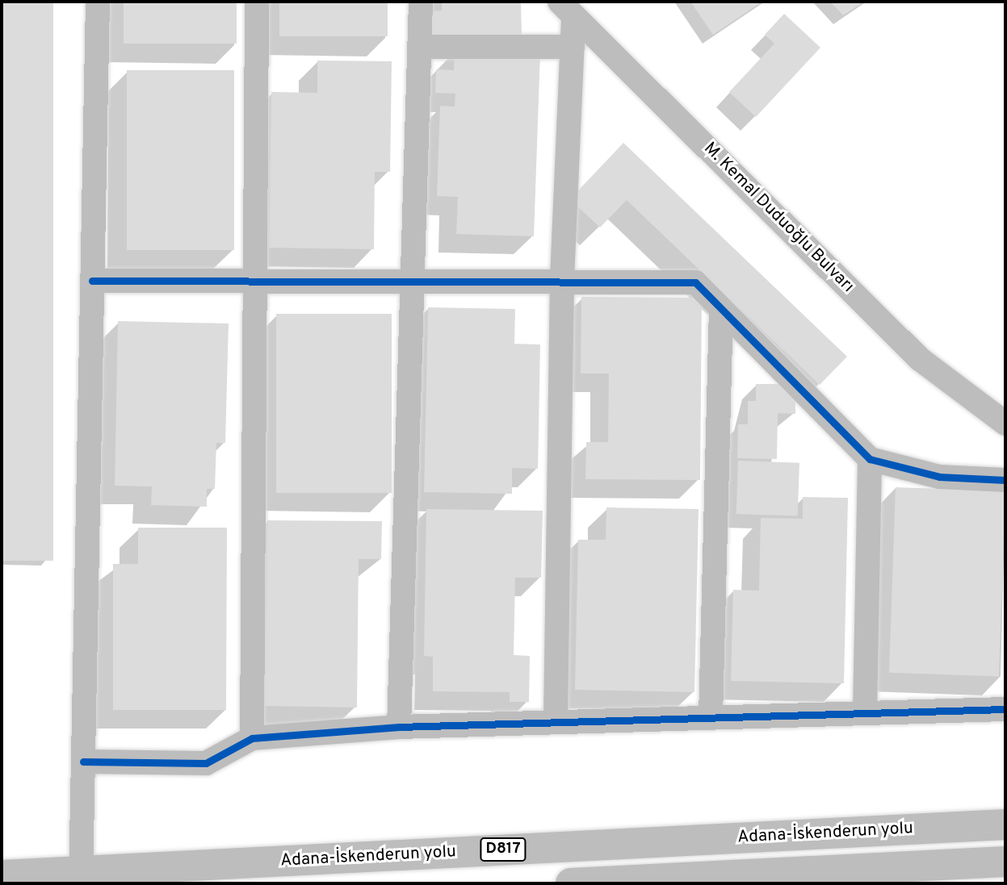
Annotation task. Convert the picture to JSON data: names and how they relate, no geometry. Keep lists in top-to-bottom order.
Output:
{
  "streets": {
    "highway": ["Adana-İskenderun yolu", "D817"],
    "street": ["M. Kemal Duduoğlu Bulvarı"]
  }
}
